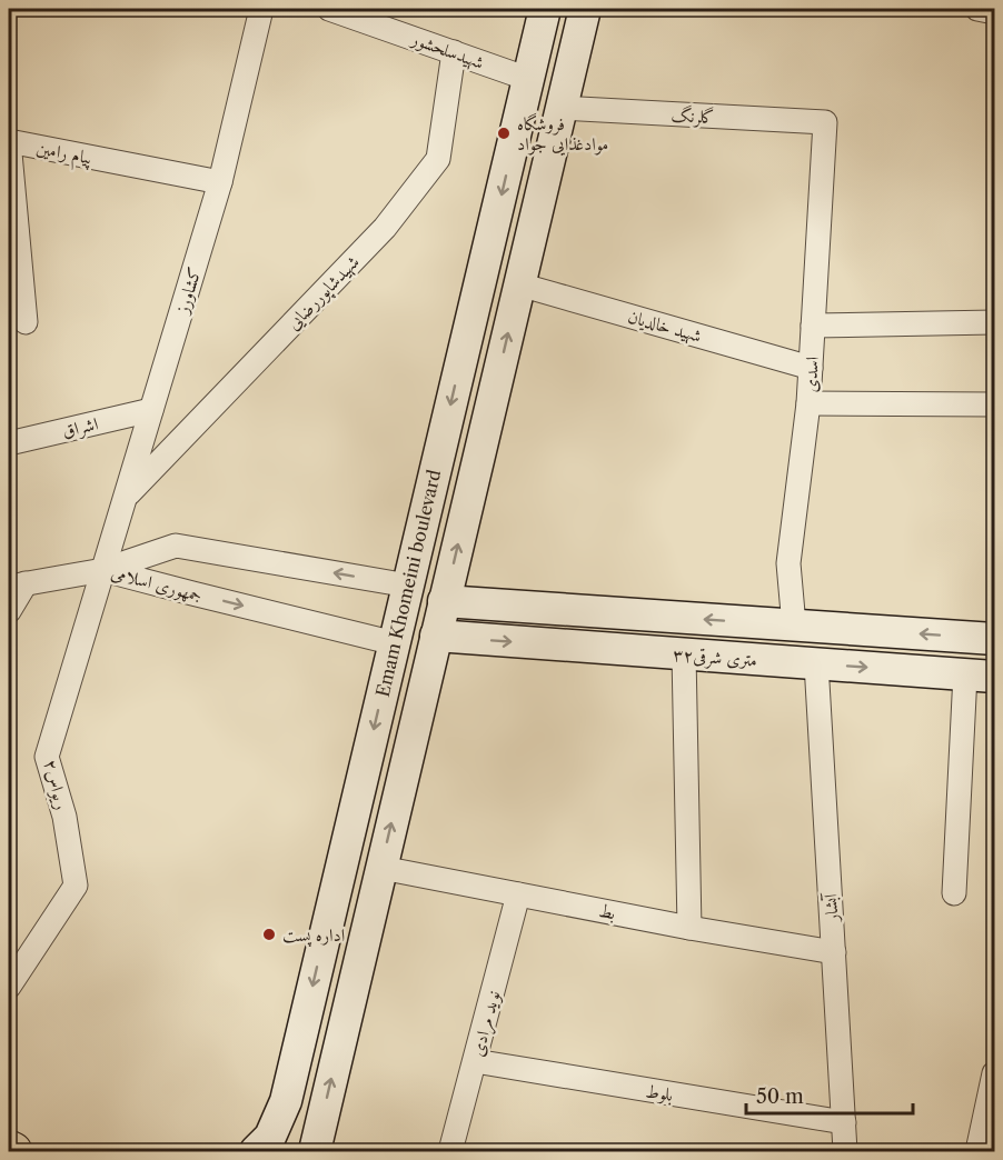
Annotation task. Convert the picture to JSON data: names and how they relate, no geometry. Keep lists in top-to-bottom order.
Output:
{
  "streets": {
    "main road": ["Emam Khomeini boulevard", "متری شرقی۳۲"],
    "street": [
      "شهیدسلحشور",
      "گلرنگ",
      "پیام رامین",
      "کشاورز",
      "شهیدشاپوررضایی",
      "شهید خالدیان",
      "اسدی",
      "اشراق",
      "جمهوری اسلامی",
      "ریواس۲",
      "آبشار",
      "بط",
      "نوید مرادی",
      "بلوط"
    ]
  },
  "crossings": [
    ["شهیدسلحشور", "شهیدشاپوررضایی"],
    ["شهیدسلحشور", "Emam Khomeini boulevard"],
    ["گلرنگ", "اسدی"],
    ["پیام رامین", "کشاورز"],
    ["کشاورز", "شهیدشاپوررضایی"],
    ["کشاورز", "اشراق"],
    ["کشاورز", "جمهوری اسلامی"],
    ["کشاورز", "ریواس۲"],
    ["شهید خالدیان", "اسدی"],
    ["اسدی", "متری شرقی۳۲"],
    ["جمهوری اسلامی", "Emam Khomeini boulevard"],
    ["جمهوری اسلامی", "ریواس۲"],
    ["متری شرقی۳۲", "آبشار"],
    ["آبشار", "بط"],
    ["آبشار", "بلوط"],
    ["بط", "نوید مرادی"],
    ["نوید مرادی", "بلوط"]
  ],
  "places": ["فروشگاه موادغذایی جواد", "اداره پست"],
  "scale_bar": "50 m"
}
